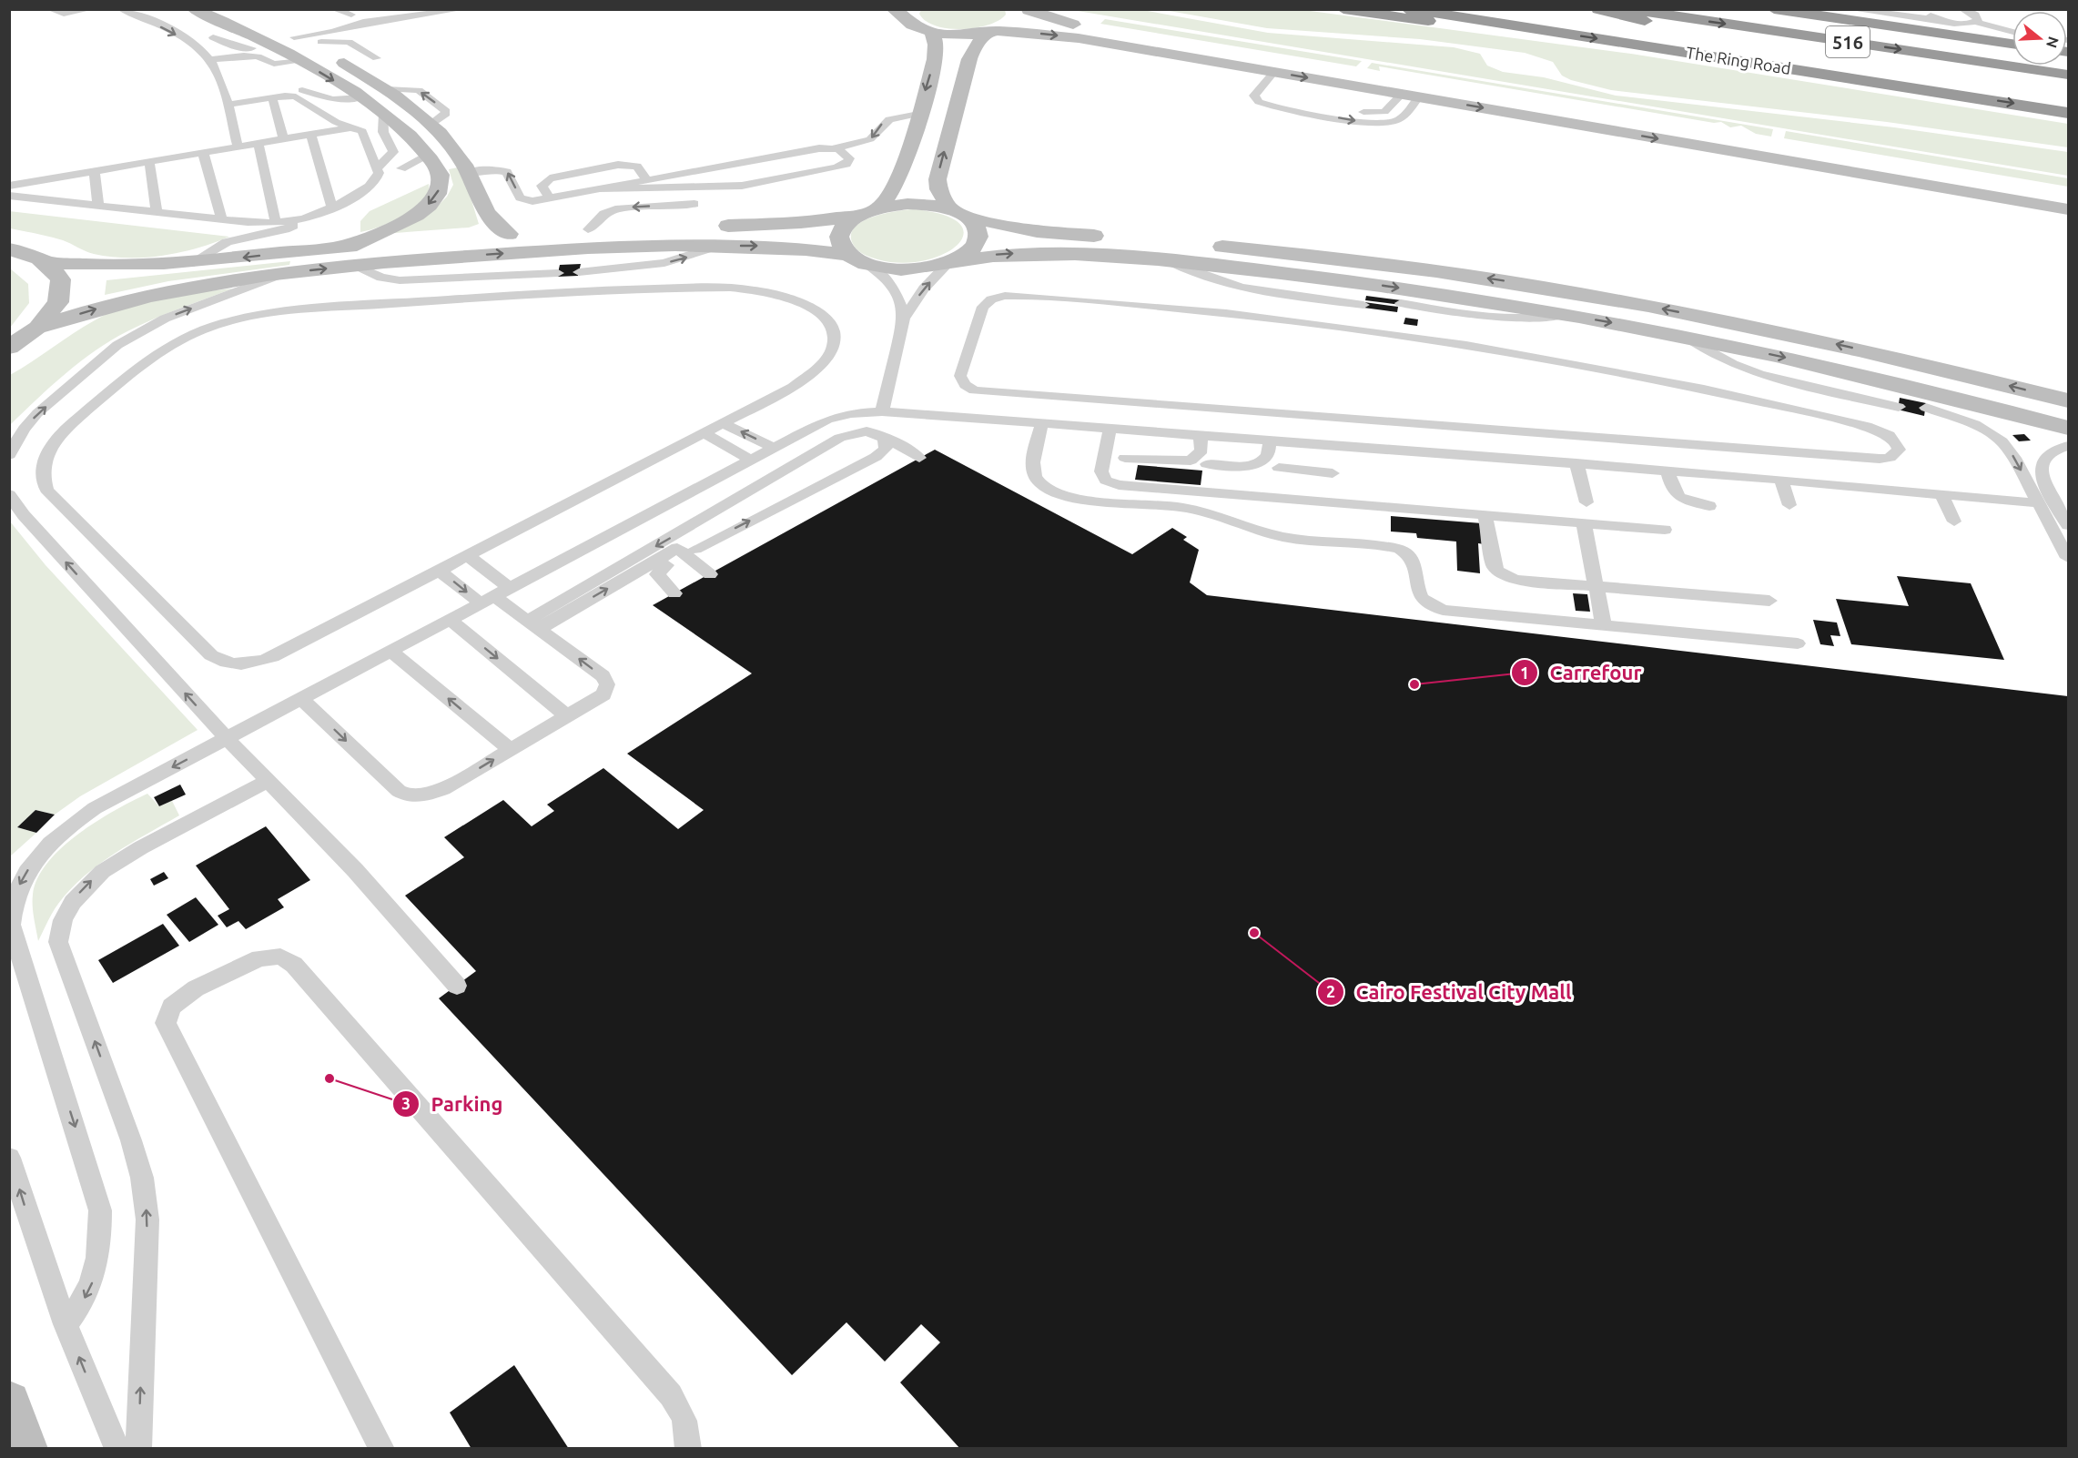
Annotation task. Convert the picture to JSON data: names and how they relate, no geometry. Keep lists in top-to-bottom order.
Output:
{
  "streets": {
    "highway": ["516", "The Ring Road"]
  },
  "crossings": [
    ["516", "The Ring Road"]
  ],
  "places": ["Carrefour", "Cairo Festival City Mall", "Parking"],
  "north": "right"
}
